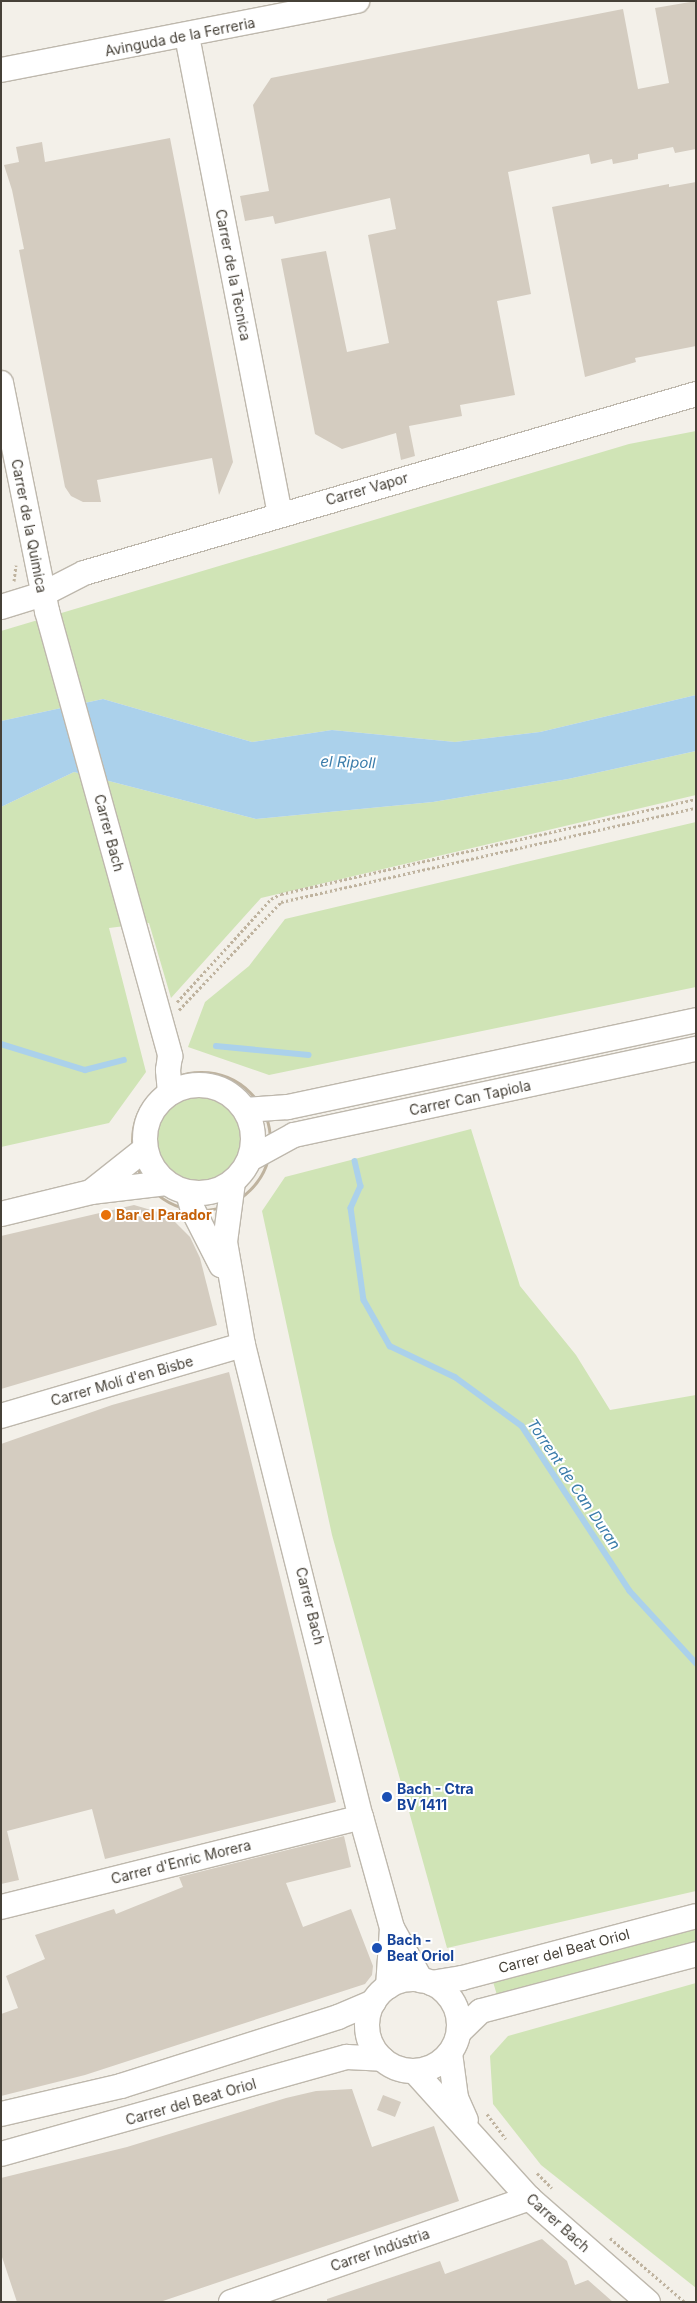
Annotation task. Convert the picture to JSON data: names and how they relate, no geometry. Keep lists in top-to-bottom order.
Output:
{
  "streets": {
    "street": [
      "Avinguda de la Ferreria",
      "Carrer de la Tècnica",
      "Carrer Vapor",
      "Carrer de la Quimica",
      "Carrer Bach",
      "Carrer Can Tapiola",
      "Carrer Molí d'en Bisbe",
      "Carrer d'Enric Morera",
      "Carrer del Beat Oriol",
      "Carrer Indústria"
    ]
  },
  "crossings": [
    ["Avinguda de la Ferreria", "Carrer de la Tècnica"],
    ["Carrer de la Tècnica", "Carrer Vapor"],
    ["Carrer Vapor", "Carrer de la Quimica"],
    ["Carrer Vapor", "Carrer Bach"],
    ["Carrer de la Quimica", "Carrer Bach"],
    ["Carrer Bach", "Carrer Can Tapiola"],
    ["Carrer Bach", "Carrer Molí d'en Bisbe"],
    ["Carrer Bach", "Carrer d'Enric Morera"],
    ["Carrer Bach", "Carrer del Beat Oriol"],
    ["Carrer Bach", "Carrer Indústria"]
  ],
  "water": ["el Ripoll", "Torrent de Can Duran"],
  "places": ["Bar el Parador", "Bach - Ctra BV 1411", "Bach - Beat Oriol"]
}
